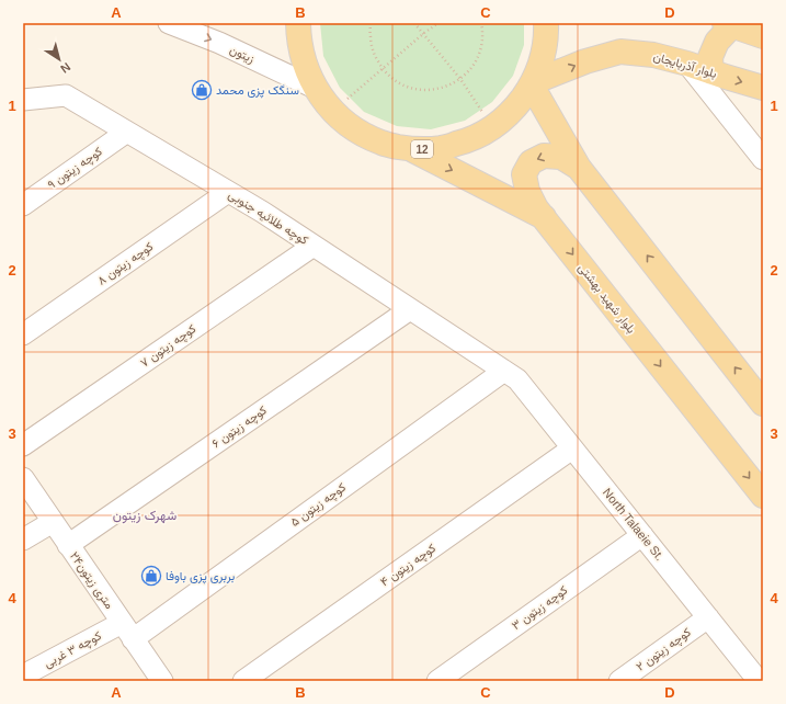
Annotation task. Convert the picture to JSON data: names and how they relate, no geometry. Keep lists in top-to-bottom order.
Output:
{
  "streets": {
    "main road": ["بلوار آذربایجان", "12", "بلوار شهید بهشتی"],
    "street": [
      "زيتون",
      "کوچه زیتون ۹",
      "کوچه طلائیه جنوبی",
      "کوچه زیتون ۸",
      "کوچه زیتون ۷",
      "کوچه زیتون ۶",
      "کوچه زیتون ۵",
      "North Talaeie St.",
      "کوچه زیتون ۴",
      "۲۴متری زیتون",
      "کوچه زیتون ۳",
      "کوچه ۳ غربی",
      "کوچه زیتون ۲"
    ]
  },
  "crossings": [
    ["زيتون", "12"],
    ["بلوار آذربایجان", "12"],
    ["12", "بلوار شهید بهشتی"],
    ["کوچه زیتون ۹", "کوچه طلائیه جنوبی"],
    ["کوچه طلائیه جنوبی", "کوچه زیتون ۸"],
    ["کوچه طلائیه جنوبی", "کوچه زیتون ۷"],
    ["کوچه طلائیه جنوبی", "کوچه زیتون ۶"],
    ["کوچه طلائیه جنوبی", "کوچه زیتون ۵"],
    ["کوچه طلائیه جنوبی", "North Talaeie St."],
    ["کوچه زیتون ۶", "۲۴متری زیتون"],
    ["کوچه زیتون ۵", "North Talaeie St."],
    ["کوچه زیتون ۵", "۲۴متری زیتون"],
    ["کوچه زیتون ۵", "کوچه ۳ غربی"],
    ["North Talaeie St.", "کوچه زیتون ۴"],
    ["North Talaeie St.", "کوچه زیتون ۳"],
    ["North Talaeie St.", "کوچه زیتون ۲"],
    ["۲۴متری زیتون", "کوچه ۳ غربی"]
  ],
  "one_way": ["زيتون", "بلوار آذربایجان"],
  "districts": ["شهرک زیتون"],
  "places": {
    "shop": ["سنگک پزی محمد", "بربری پزی باوفا"]
  },
  "north": "bottom right",
  "grid": {
    "columns": [
      "A",
      "B",
      "C",
      "D"
    ],
    "rows": [
      "1",
      "2",
      "3",
      "4"
    ]
  }
}
